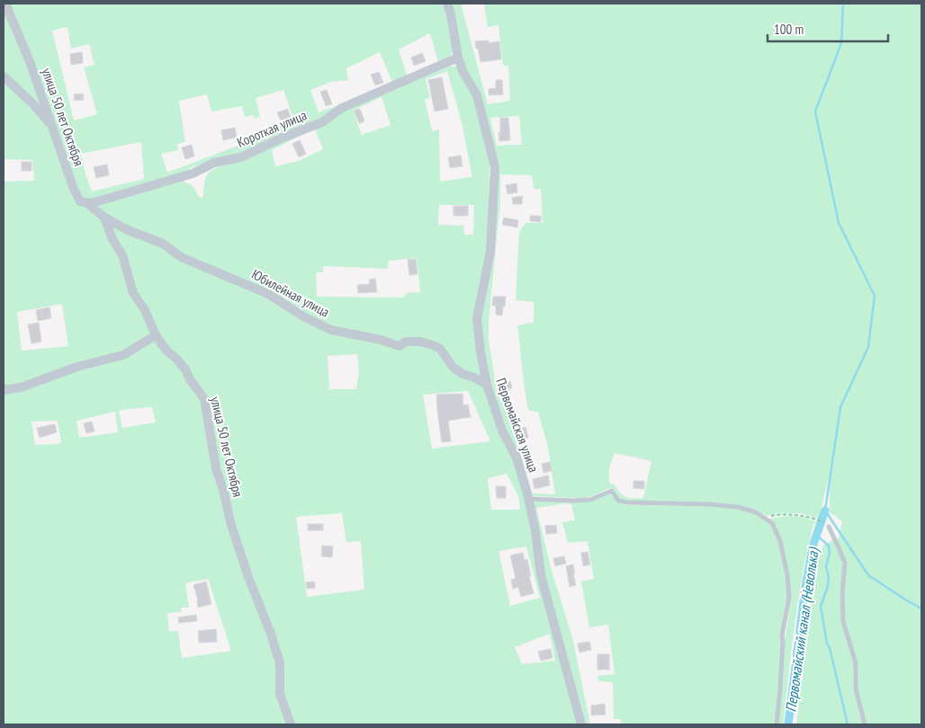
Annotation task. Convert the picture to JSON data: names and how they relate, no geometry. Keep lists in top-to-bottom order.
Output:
{
  "streets": {
    "street": [
      "улица 50 лет Октября",
      "Короткая улица",
      "Юбилейная улица",
      "Первомайская улица"
    ]
  },
  "crossings": [
    ["улица 50 лет Октября", "Короткая улица"],
    ["улица 50 лет Октября", "Юбилейная улица"],
    ["Короткая улица", "Первомайская улица"],
    ["Юбилейная улица", "Первомайская улица"]
  ],
  "water": ["Первомайский канал (Неволька)"],
  "scale_bar": "100 m"
}
